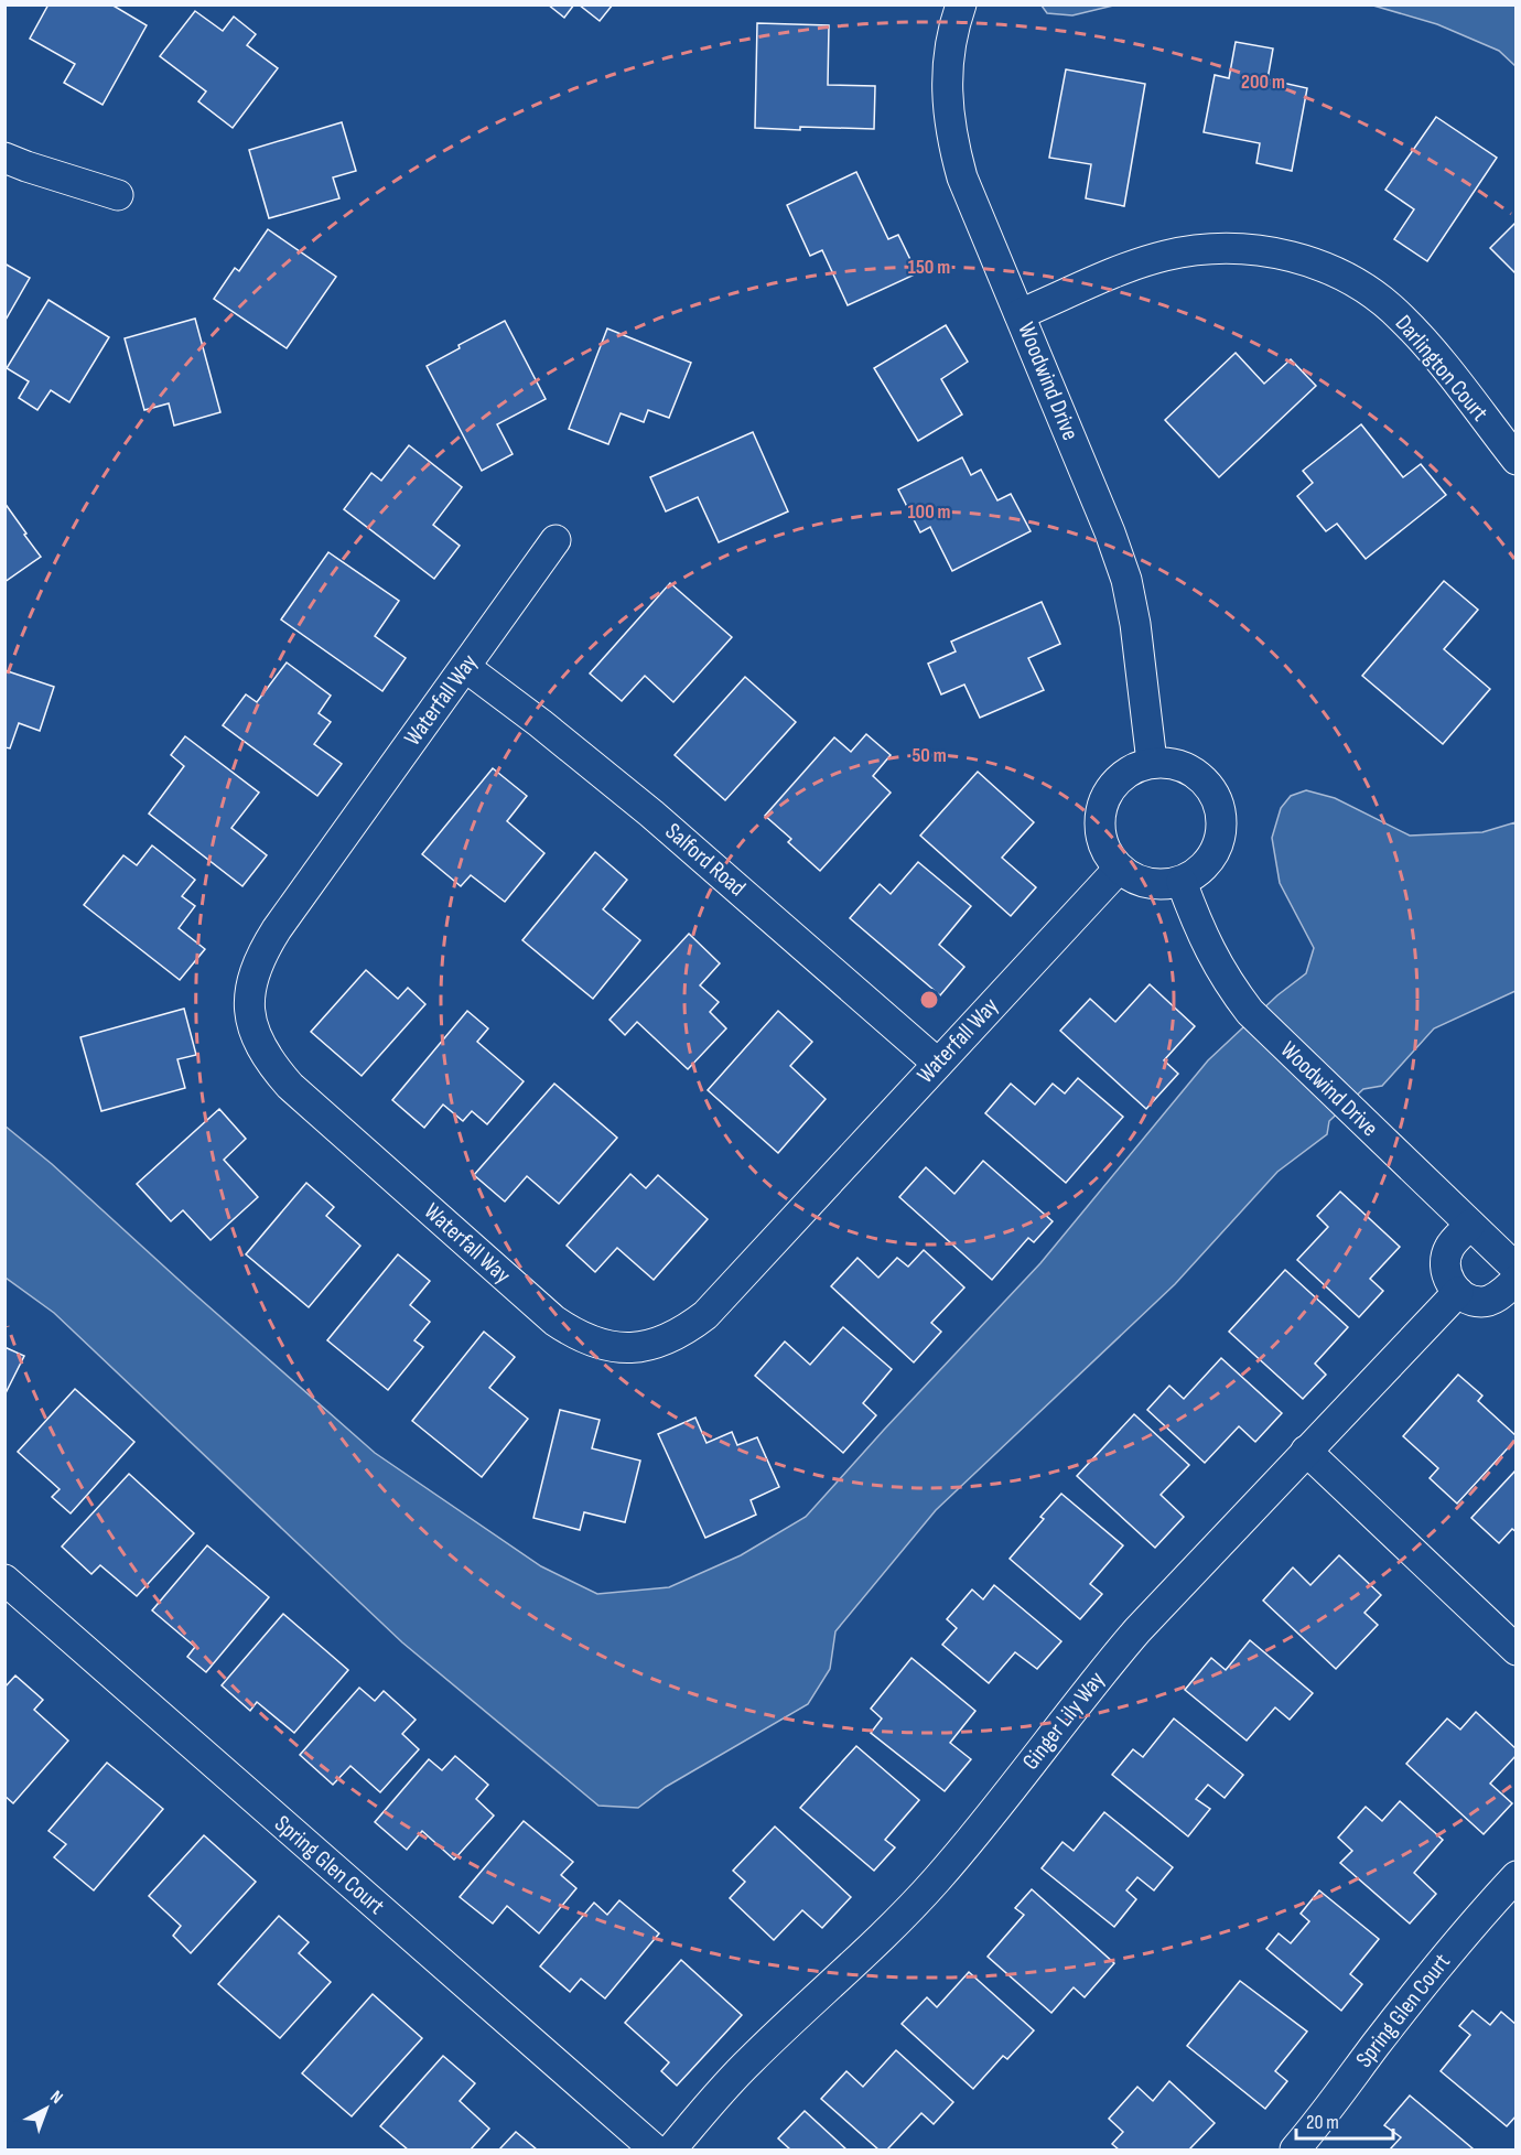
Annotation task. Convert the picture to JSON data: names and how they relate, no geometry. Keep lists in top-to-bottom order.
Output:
{
  "streets": {
    "street": [
      "Darlington Court",
      "Woodwind Drive",
      "Waterfall Way",
      "Salford Road",
      "Ginger Lily Way",
      "Spring Glen Court"
    ]
  },
  "crossings": [
    ["Darlington Court", "Woodwind Drive"],
    ["Woodwind Drive", "Waterfall Way"],
    ["Waterfall Way", "Salford Road"]
  ],
  "scale_bar": "20 m",
  "north": "top right",
  "rings": [
    "200 m",
    "150 m",
    "100 m",
    "50 m"
  ]
}
